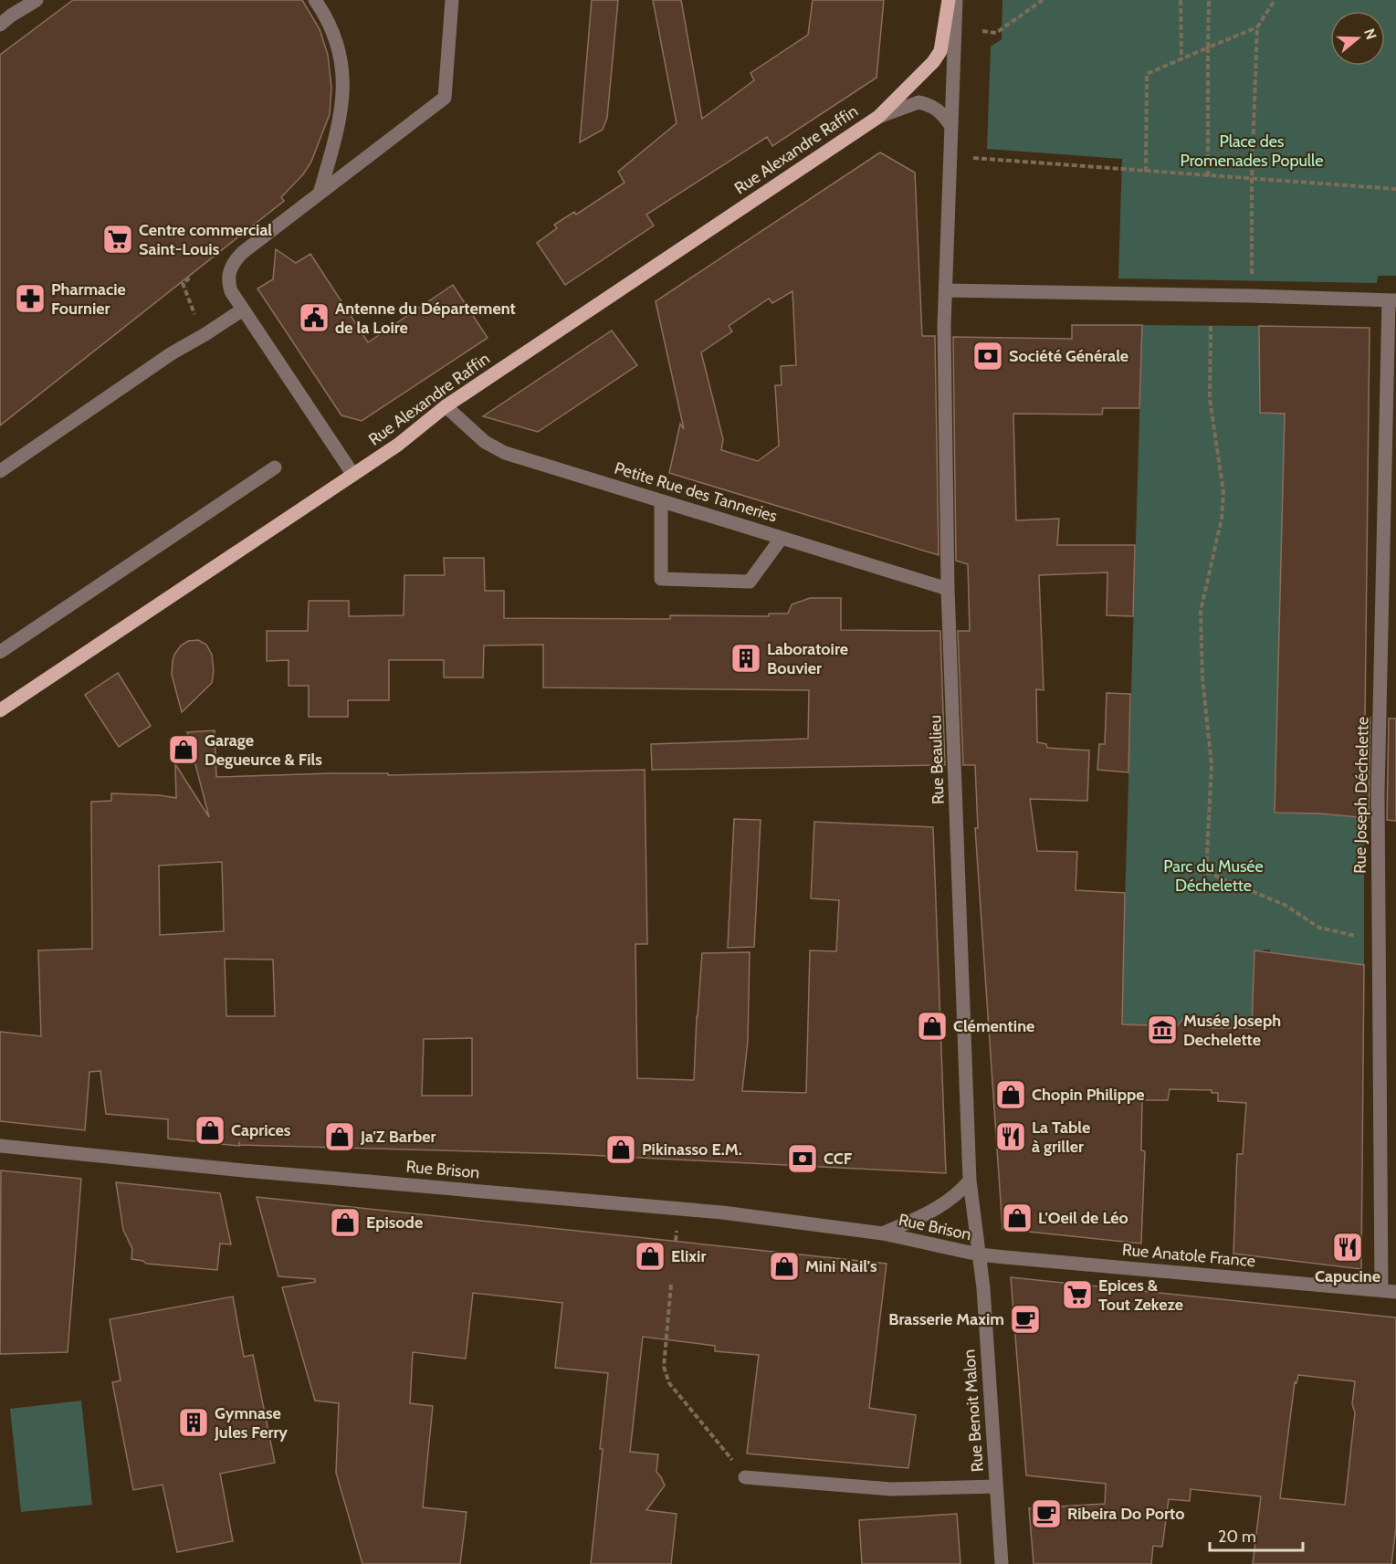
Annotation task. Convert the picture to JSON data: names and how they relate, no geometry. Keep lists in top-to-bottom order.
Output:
{
  "streets": {
    "main road": ["Rue Alexandre Raffin"],
    "street": [
      "Petite Rue des Tanneries",
      "Rue Beaulieu",
      "Rue Joseph Déchelette",
      "Rue Brison",
      "Rue Anatole France",
      "Rue Benoit Malon"
    ]
  },
  "crossings": [
    ["Rue Alexandre Raffin", "Petite Rue des Tanneries"],
    ["Petite Rue des Tanneries", "Rue Beaulieu"],
    ["Rue Beaulieu", "Rue Brison"],
    ["Rue Beaulieu", "Rue Anatole France"],
    ["Rue Beaulieu", "Rue Benoit Malon"],
    ["Rue Joseph Déchelette", "Rue Anatole France"],
    ["Rue Brison", "Rue Anatole France"],
    ["Rue Brison", "Rue Benoit Malon"],
    ["Rue Anatole France", "Rue Benoit Malon"]
  ],
  "parks": ["Place des Promenades Populle", "Parc du Musée Déchelette"],
  "places": {
    "supermarket": ["Centre commercial Saint-Louis", "Epices & Tout Zekeze"],
    "pharmacy": ["Pharmacie Fournier"],
    "public building": ["Antenne du Département de la Loire"],
    "bank": ["Société Générale", "CCF"],
    "building": ["Laboratoire Bouvier", "Gymnase Jules Ferry"],
    "shop": [
      "Garage Degueurce & Fils",
      "Clémentine",
      "Chopin Philippe",
      "Caprices",
      "Ja'Z Barber",
      "Pikinasso E.M.",
      "L'Oeil de Léo",
      "Episode",
      "Elixir",
      "Mini Nail's"
    ],
    "museum": ["Musée Joseph Dechelette"],
    "restaurant": ["La Table à griller", "Capucine"],
    "cafe": ["Brasserie Maxim", "Ribeira Do Porto"]
  },
  "scale_bar": "20 m",
  "north": "right"
}
